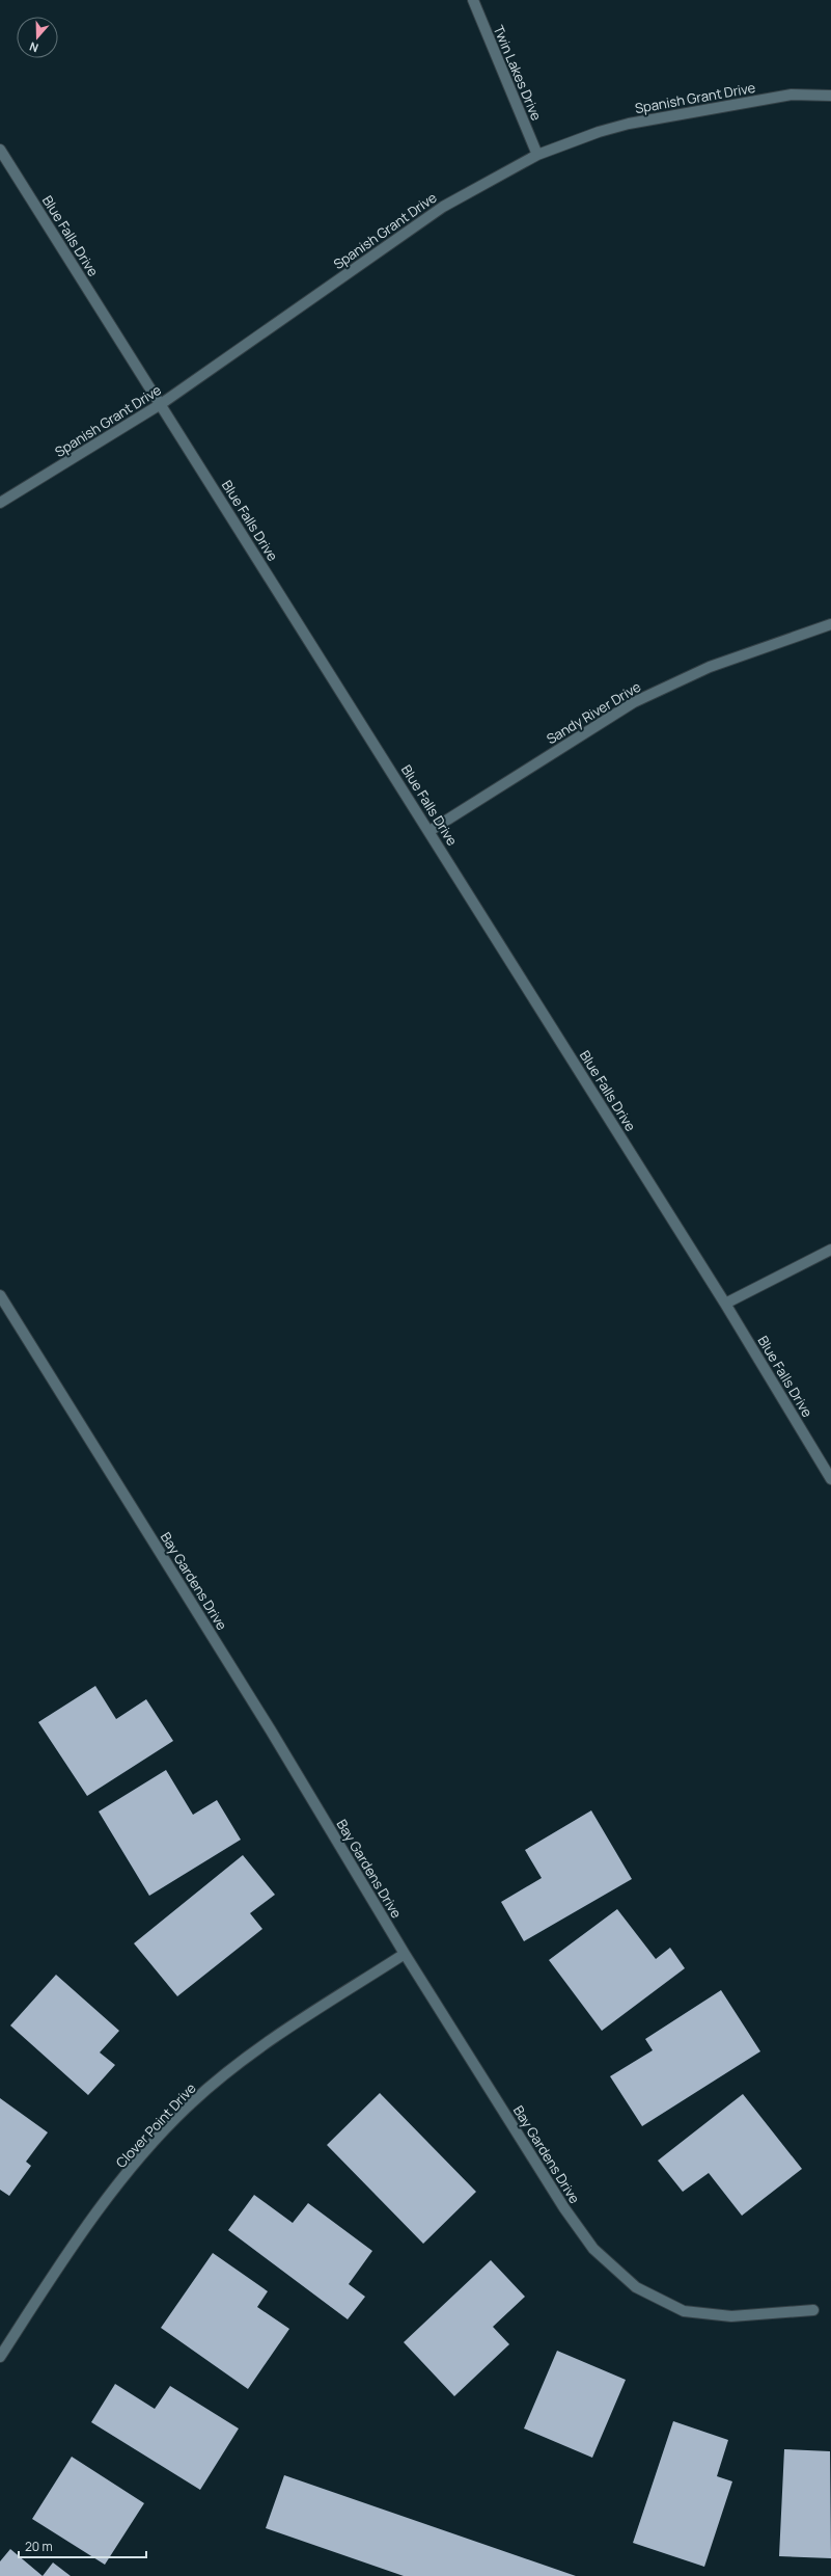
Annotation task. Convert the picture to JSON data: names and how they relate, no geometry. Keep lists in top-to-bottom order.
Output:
{
  "streets": {
    "street": [
      "Twin Lakes Drive",
      "Spanish Grant Drive",
      "Blue Falls Drive",
      "Sandy River Drive",
      "Bay Gardens Drive",
      "Clover Point Drive"
    ]
  },
  "crossings": [
    ["Twin Lakes Drive", "Spanish Grant Drive"],
    ["Spanish Grant Drive", "Blue Falls Drive"],
    ["Blue Falls Drive", "Sandy River Drive"],
    ["Bay Gardens Drive", "Clover Point Drive"]
  ],
  "scale_bar": "20 m",
  "north": "bottom"
}
